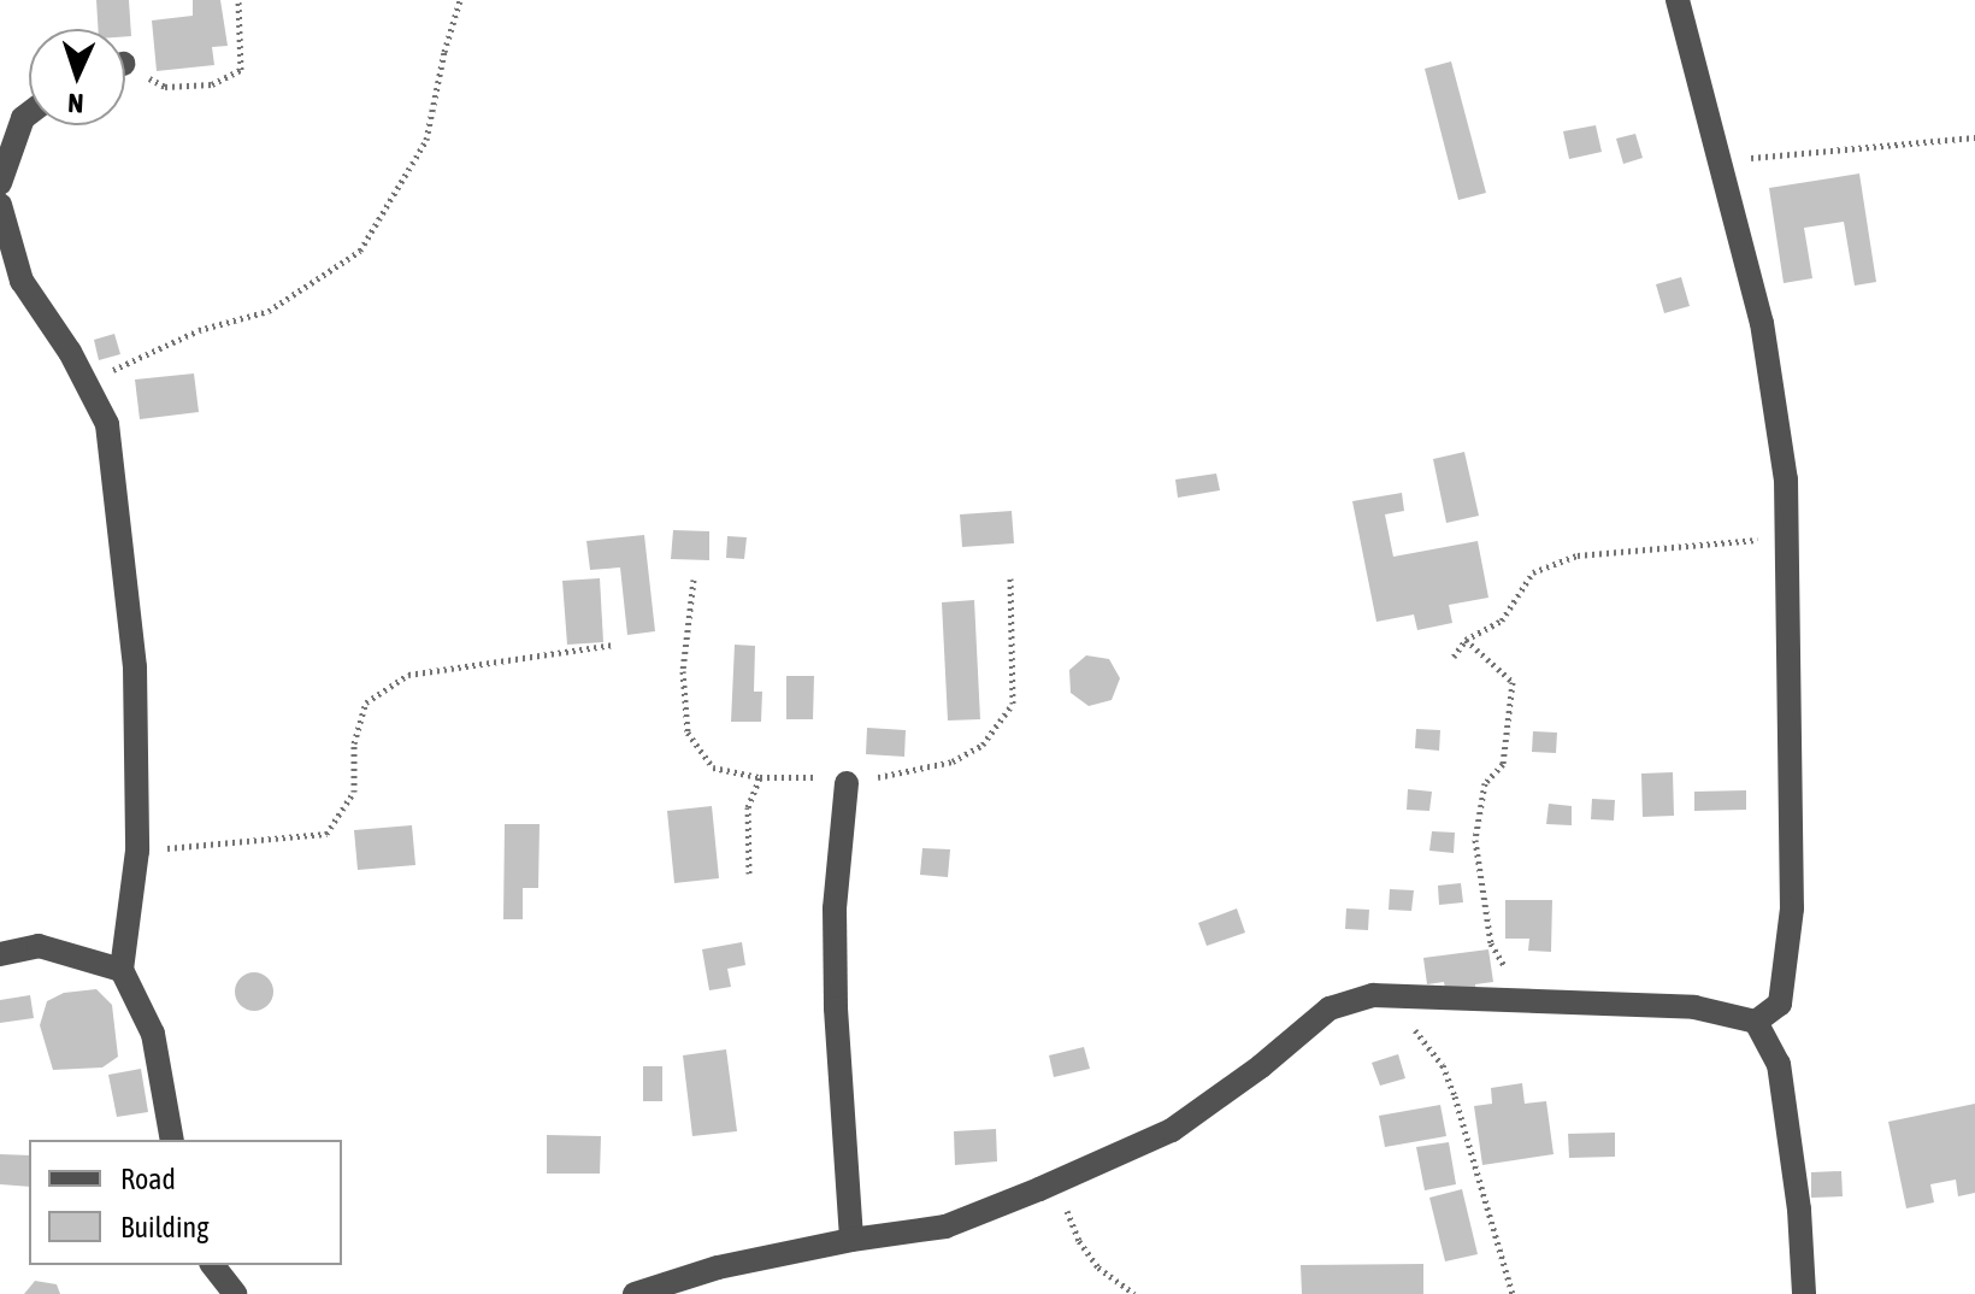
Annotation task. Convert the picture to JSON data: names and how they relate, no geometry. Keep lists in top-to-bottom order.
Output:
{
  "legend": ["Road", "Building"],
  "north": "bottom"
}
